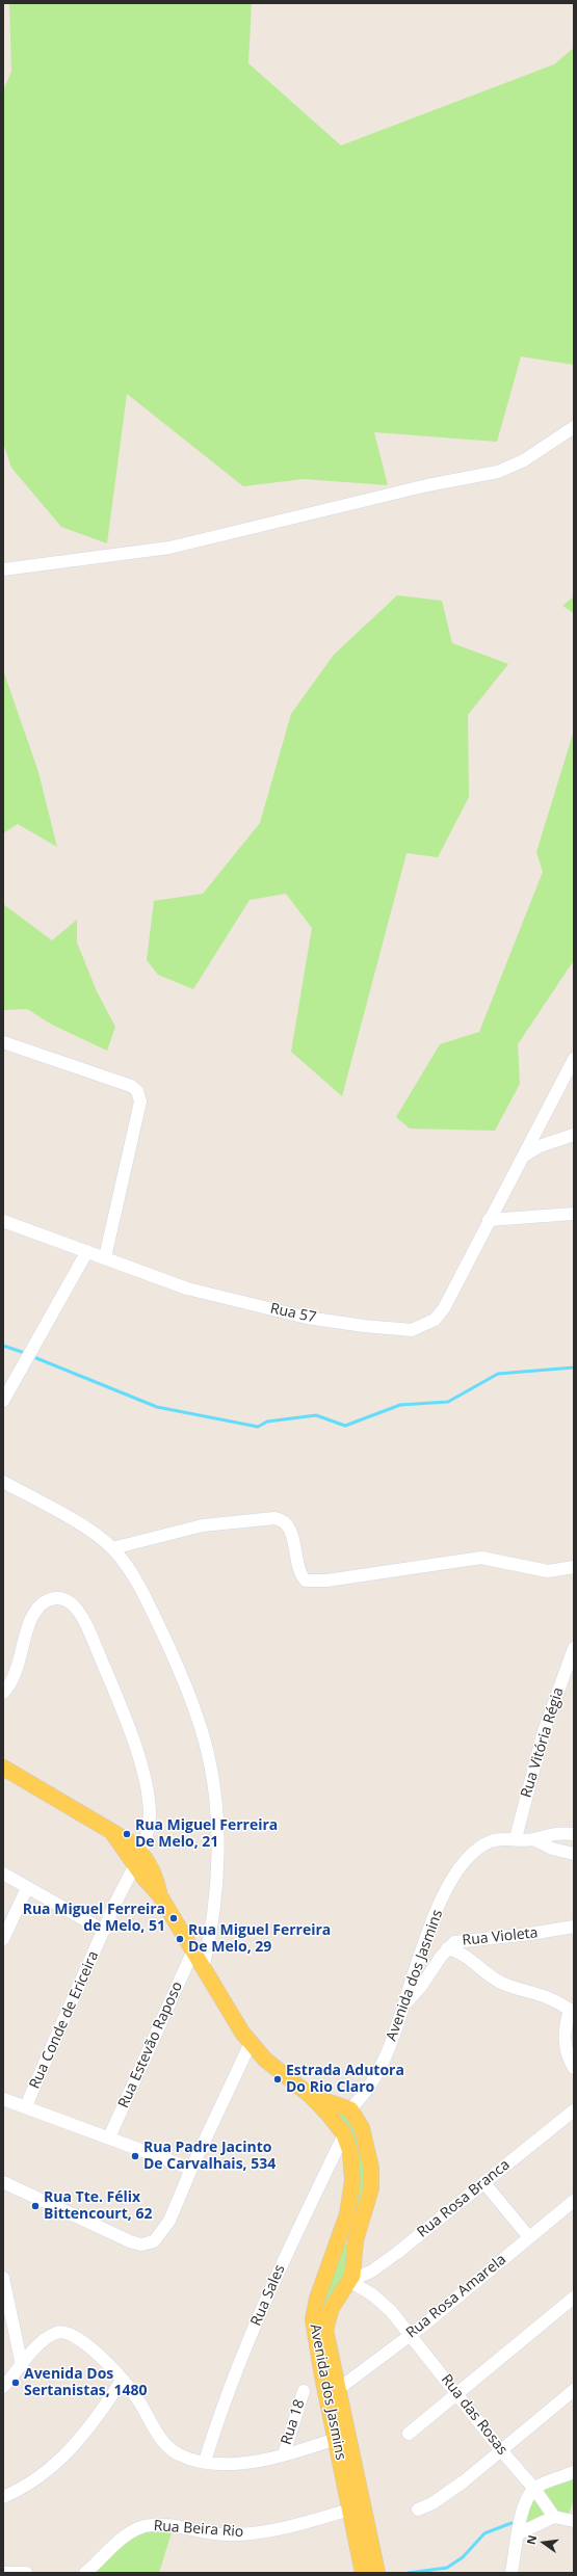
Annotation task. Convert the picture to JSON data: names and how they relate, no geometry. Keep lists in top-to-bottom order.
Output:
{
  "streets": {
    "main road": ["Avenida dos Jasmins"],
    "street": [
      "Rua 57",
      "Rua Vitória Régia",
      "Rua Violeta",
      "Rua Conde de Ericeira",
      "Rua Estevão Raposo",
      "Rua Rosa Branca",
      "Rua Sales",
      "Rua Rosa Amarela",
      "Rua das Rosas",
      "Rua 18",
      "Rua Beira Rio"
    ]
  },
  "crossings": [
    ["Rua Vitória Régia", "Avenida dos Jasmins"],
    ["Rua Violeta", "Avenida dos Jasmins"],
    ["Avenida dos Jasmins", "Rua Rosa Branca"],
    ["Avenida dos Jasmins", "Rua Sales"],
    ["Avenida dos Jasmins", "Rua Rosa Amarela"],
    ["Avenida dos Jasmins", "Rua das Rosas"],
    ["Avenida dos Jasmins", "Rua Beira Rio"],
    ["Rua Rosa Branca", "Rua das Rosas"],
    ["Rua Rosa Amarela", "Rua das Rosas"]
  ],
  "places": [
    "Rua Miguel Ferreira De Melo, 21",
    "Rua Miguel Ferreira de Melo, 51",
    "Rua Miguel Ferreira De Melo, 29",
    "Estrada Adutora Do Rio Claro",
    "Rua Padre Jacinto De Carvalhais, 534",
    "Rua Tte. Félix Bittencourt, 62",
    "Avenida Dos Sertanistas, 1480"
  ],
  "north": "left"
}
